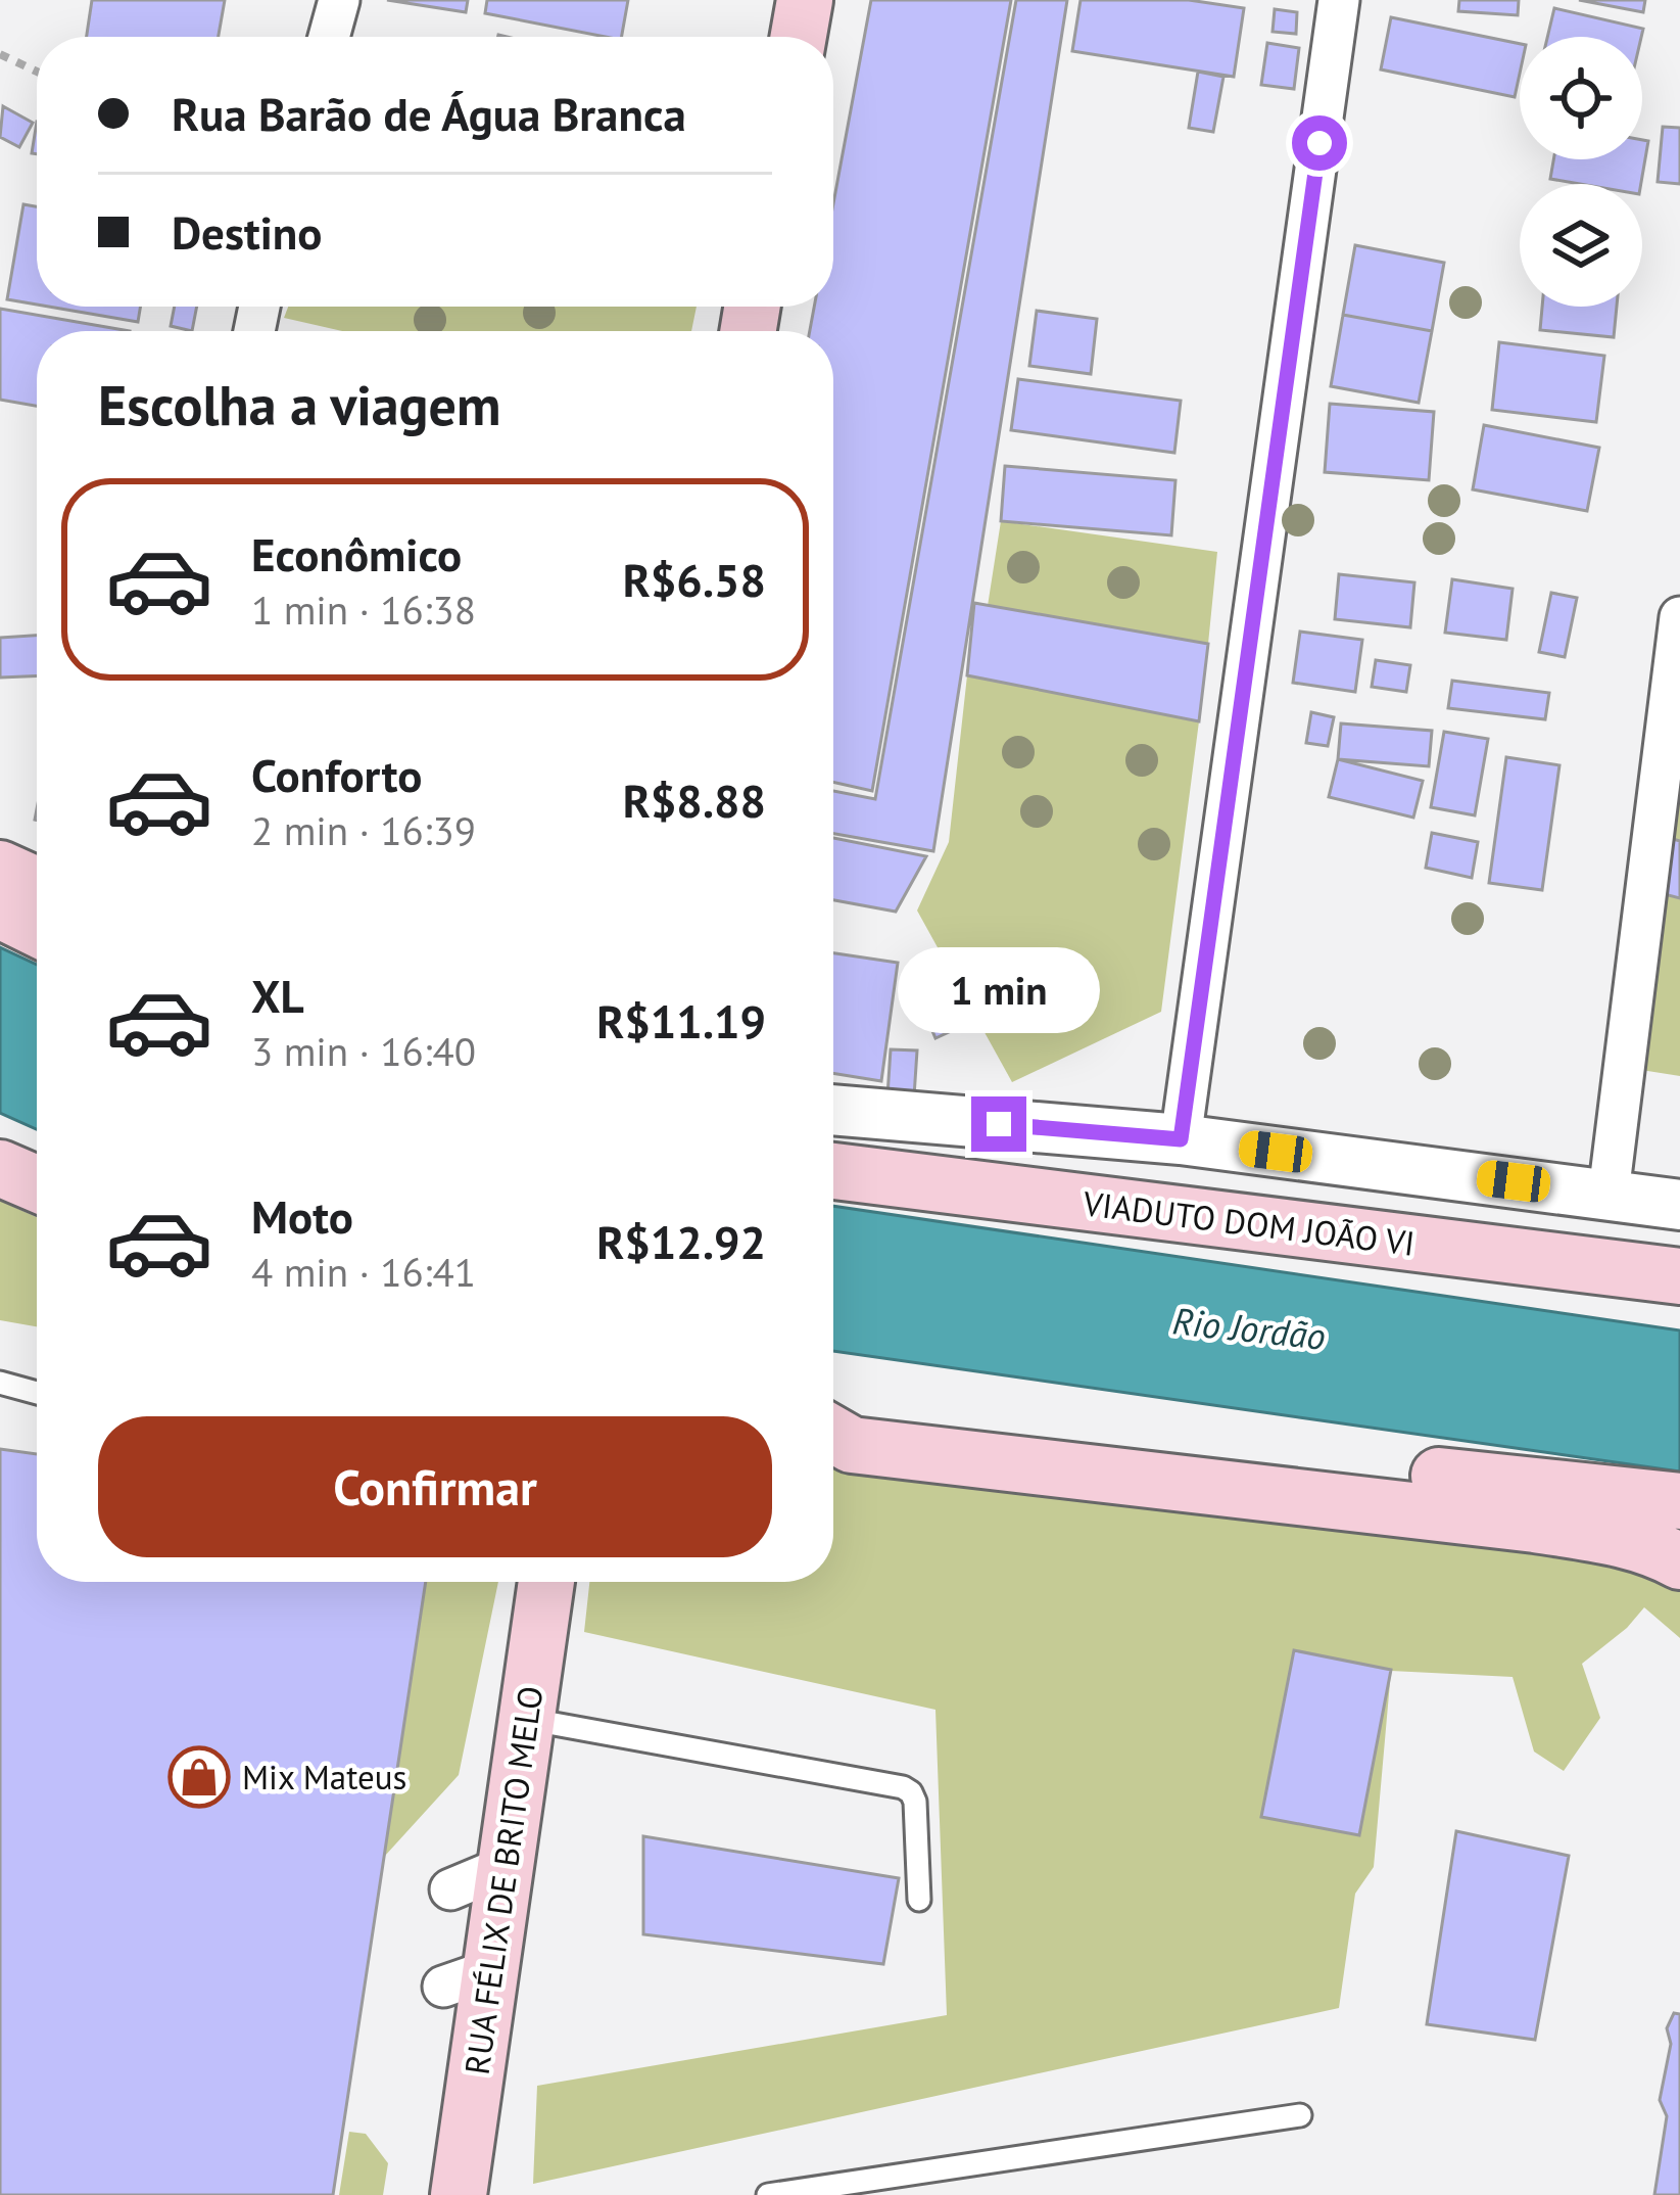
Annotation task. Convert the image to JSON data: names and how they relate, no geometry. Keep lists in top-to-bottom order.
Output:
{
  "streets": {
    "main road": ["VIADUTO DOM JOÃO VI", "RUA FÉLIX DE BRITO MELO"]
  },
  "water": ["Rio Jordão"],
  "places": {
    "shop": ["Mix Mateus"]
  },
  "page": {
    "banner": ["Rua Barão de Água Branca", "Destino"],
    "heading": "Escolha a viagem",
    "list": [
      {
        "name": "Econômico",
        "note": "1 min · 16:38",
        "value": "R$6.58"
      },
      {
        "name": "Conforto",
        "note": "2 min · 16:39",
        "value": "R$8.88"
      },
      {
        "name": "XL",
        "note": "3 min · 16:40",
        "value": "R$11.19"
      },
      {
        "name": "Moto",
        "note": "4 min · 16:41",
        "value": "R$12.92"
      }
    ],
    "bubble": "1 min",
    "buttons": "Confirmar"
  }
}
